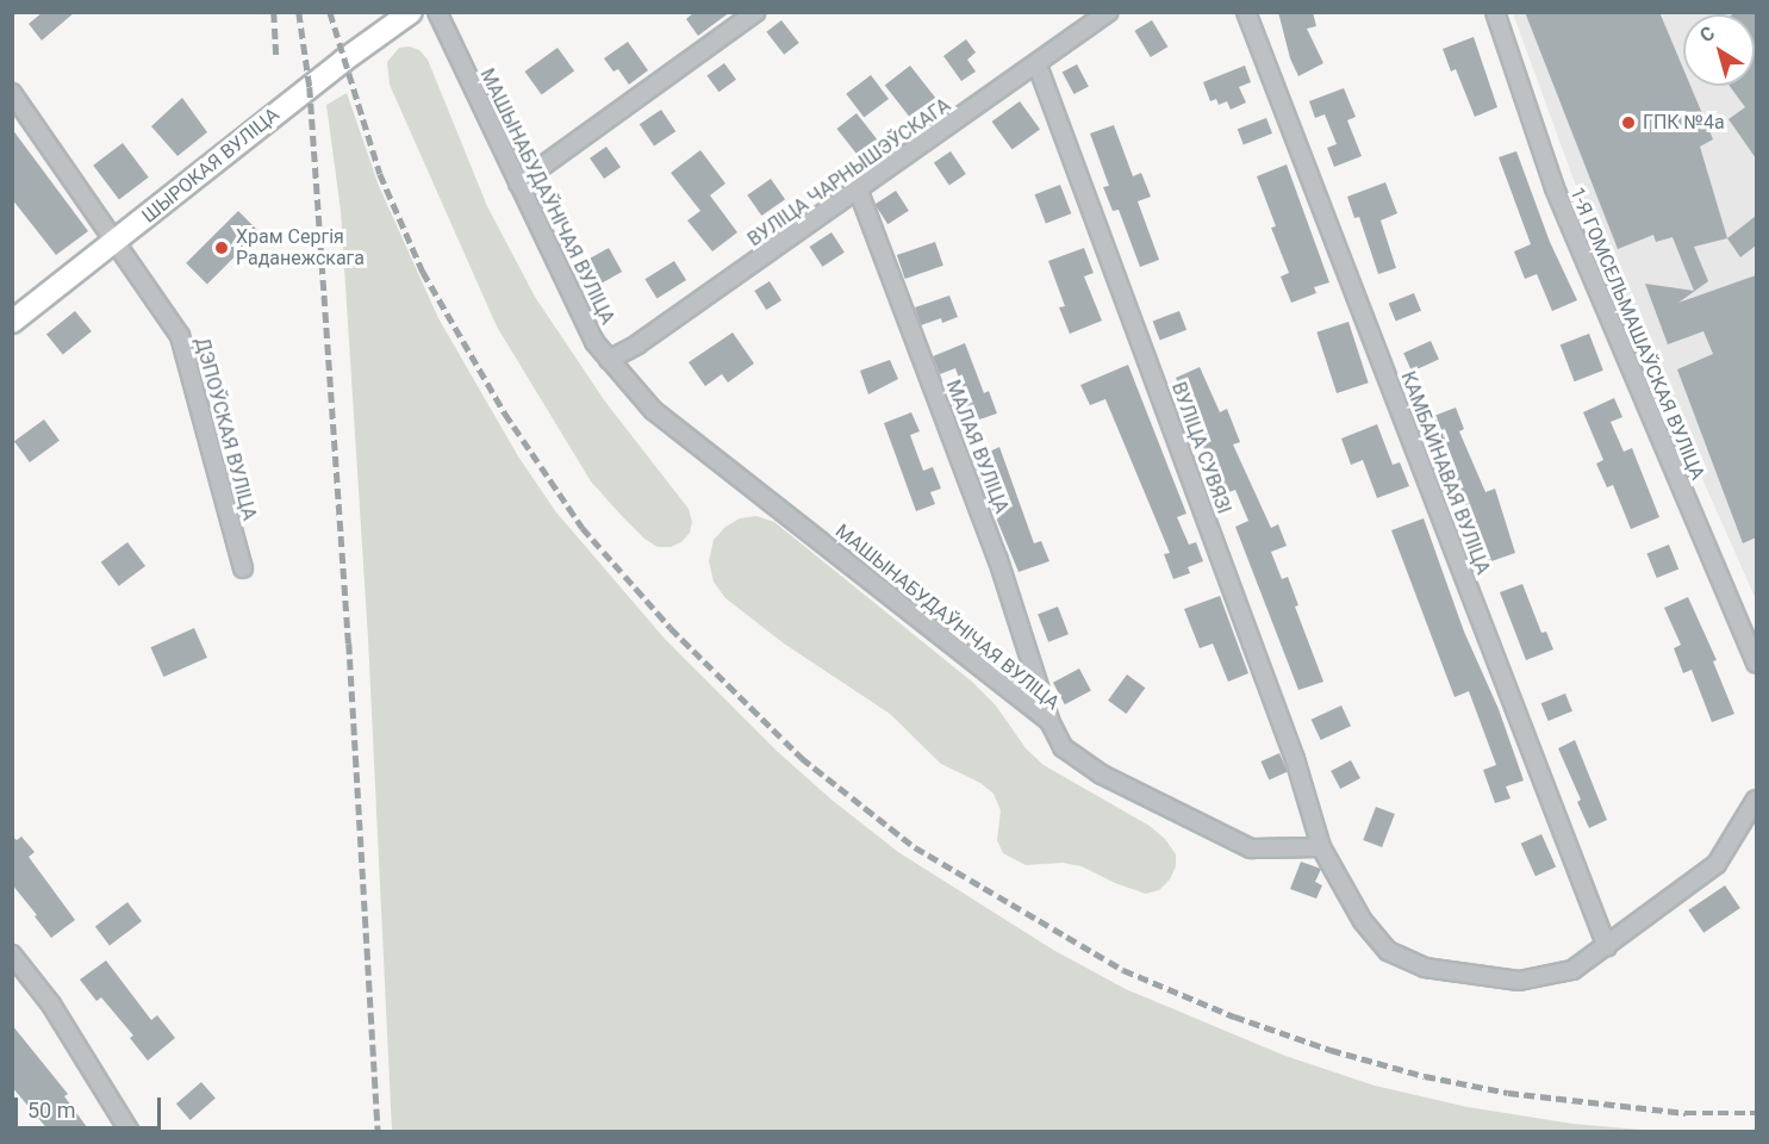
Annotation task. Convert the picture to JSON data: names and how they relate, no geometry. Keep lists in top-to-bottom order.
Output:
{
  "streets": {
    "street": [
      "ШЫРОКАЯ ВУЛІЦА",
      "ВУЛІЦА ЧАРНЫШЭЎСКАГА",
      "МАШЫНАБУДАЎНІЧАЯ ВУЛІЦА",
      "1-Я ГОМСЕЛЬМАШАЎСКАЯ ВУЛІЦА",
      "ДЭПОЎСКАЯ ВУЛІЦА",
      "МАЛАЯ ВУЛІЦА",
      "ВУЛІЦА СУВЯЗІ",
      "КАМБАЙНАВАЯ ВУЛІЦА"
    ]
  },
  "crossings": [
    ["ШЫРОКАЯ ВУЛІЦА", "ДЭПОЎСКАЯ ВУЛІЦА"],
    ["ВУЛІЦА ЧАРНЫШЭЎСКАГА", "МАШЫНАБУДАЎНІЧАЯ ВУЛІЦА"],
    ["ВУЛІЦА ЧАРНЫШЭЎСКАГА", "МАЛАЯ ВУЛІЦА"],
    ["ВУЛІЦА ЧАРНЫШЭЎСКАГА", "ВУЛІЦА СУВЯЗІ"],
    ["МАШЫНАБУДАЎНІЧАЯ ВУЛІЦА", "МАЛАЯ ВУЛІЦА"],
    ["МАШЫНАБУДАЎНІЧАЯ ВУЛІЦА", "ВУЛІЦА СУВЯЗІ"]
  ],
  "places": ["ГПК №4а", "Храм Сергія Раданежскага"],
  "scale_bar": "50 m",
  "north": "top left"
}
